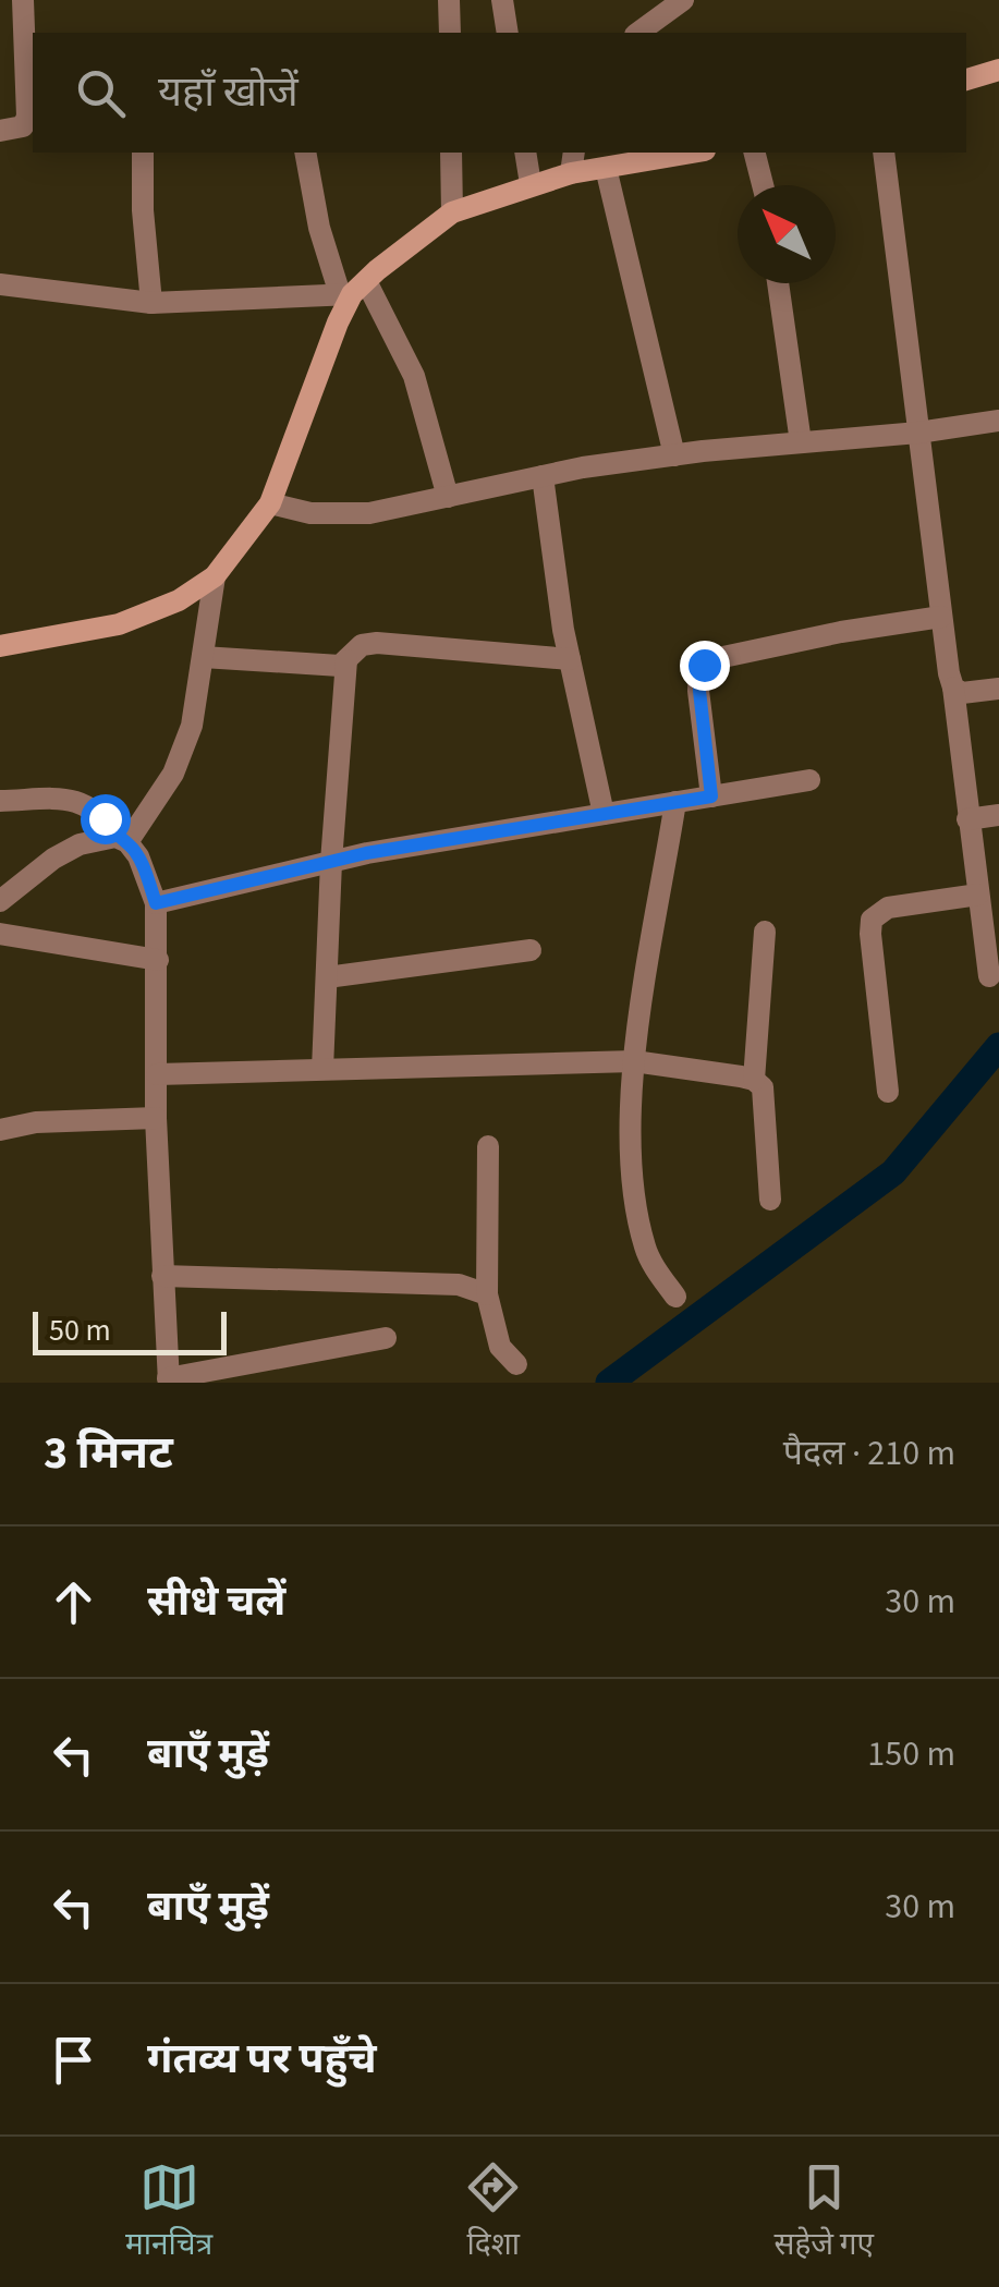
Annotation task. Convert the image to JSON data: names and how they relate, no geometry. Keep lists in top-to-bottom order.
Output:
{
  "scale_bar": "50 m",
  "north": "top left",
  "page": {
    "search": "यहाँ खोजें",
    "scale": "50 m",
    "heading": ["3 मिनट", "पैदल · 210 m"],
    "list": [
      ["सीधे चलें", "30 m"],
      ["बाएँ मुड़ें", "150 m"],
      ["बाएँ मुड़ें", "30 m"],
      "गंतव्य पर पहुँचे"
    ],
    "nav": ["मानचित्र", "दिशा", "सहेजे गए"]
  }
}
